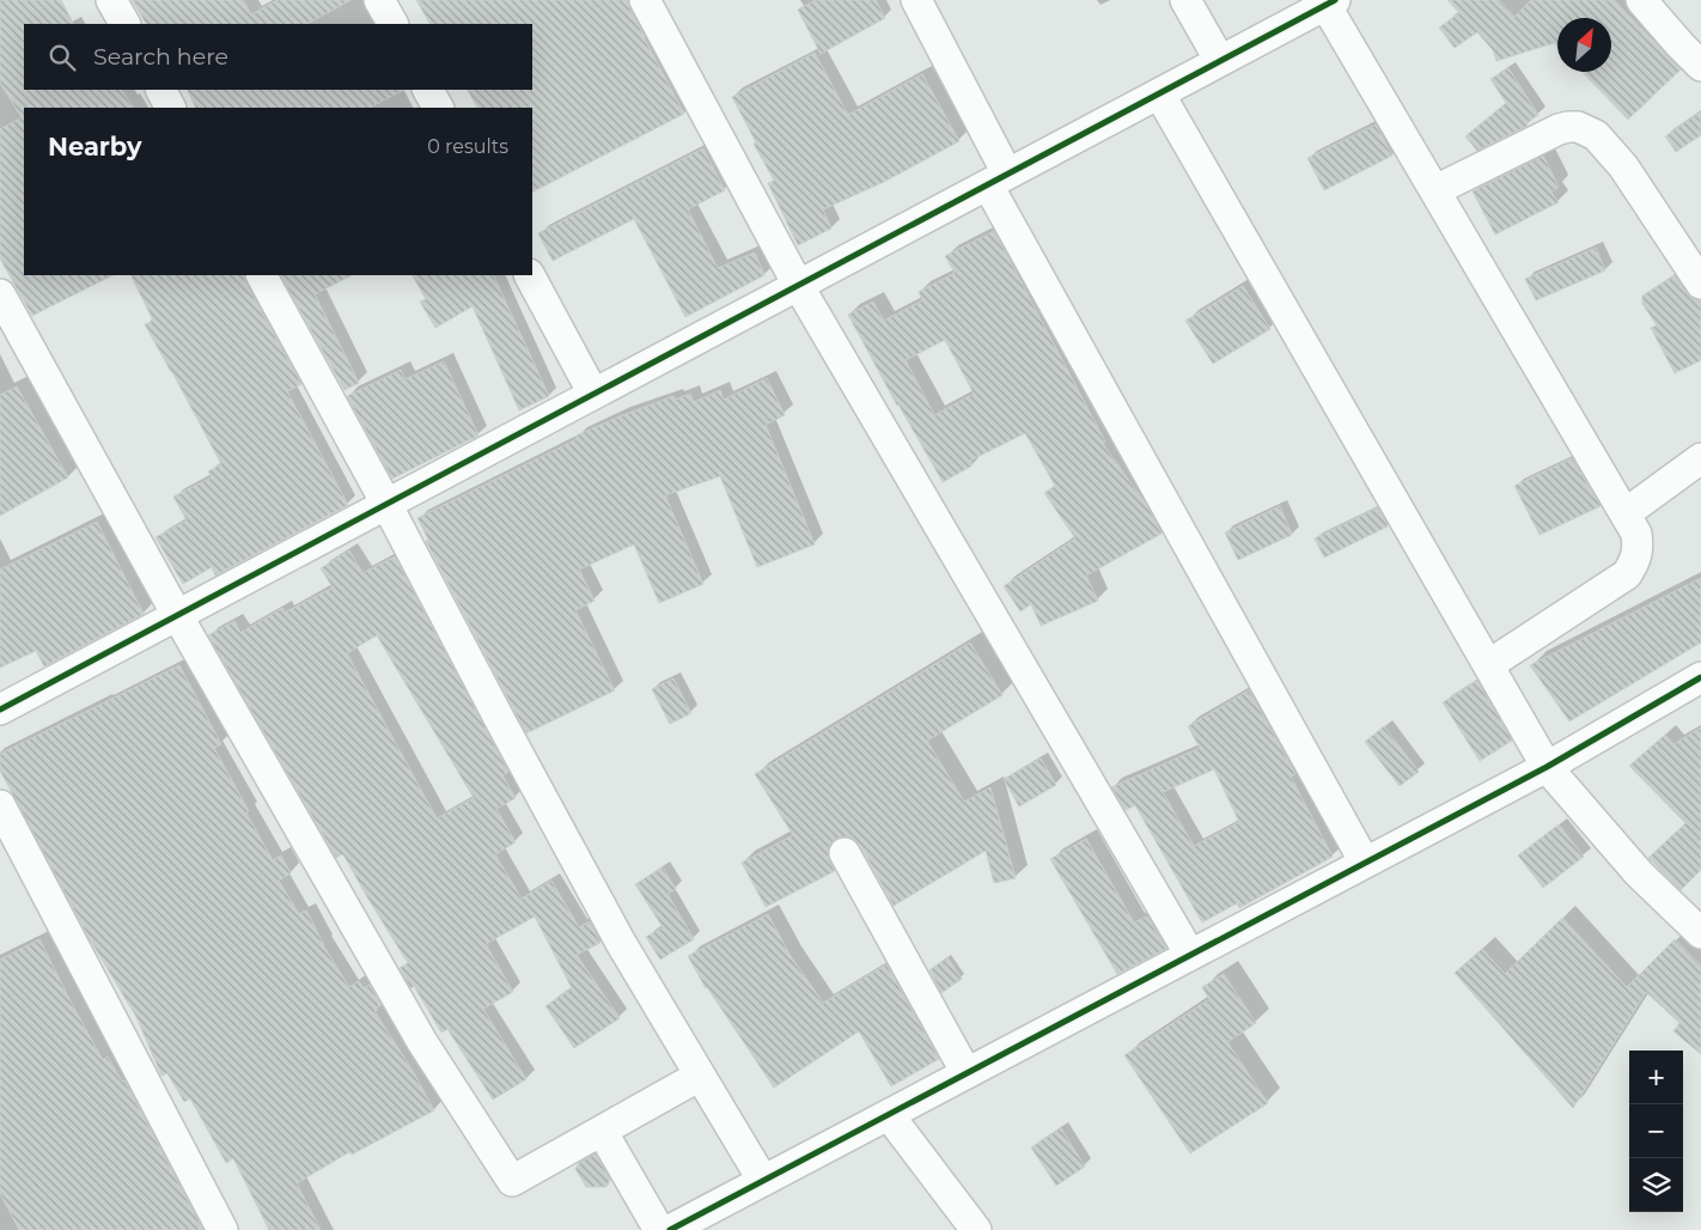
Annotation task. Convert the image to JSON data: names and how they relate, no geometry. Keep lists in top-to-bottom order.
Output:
{
  "north": "top right",
  "page": {
    "search": "Search here",
    "heading": ["Nearby", "0 results"],
    "map_buttons": ["+", "−"]
  }
}
